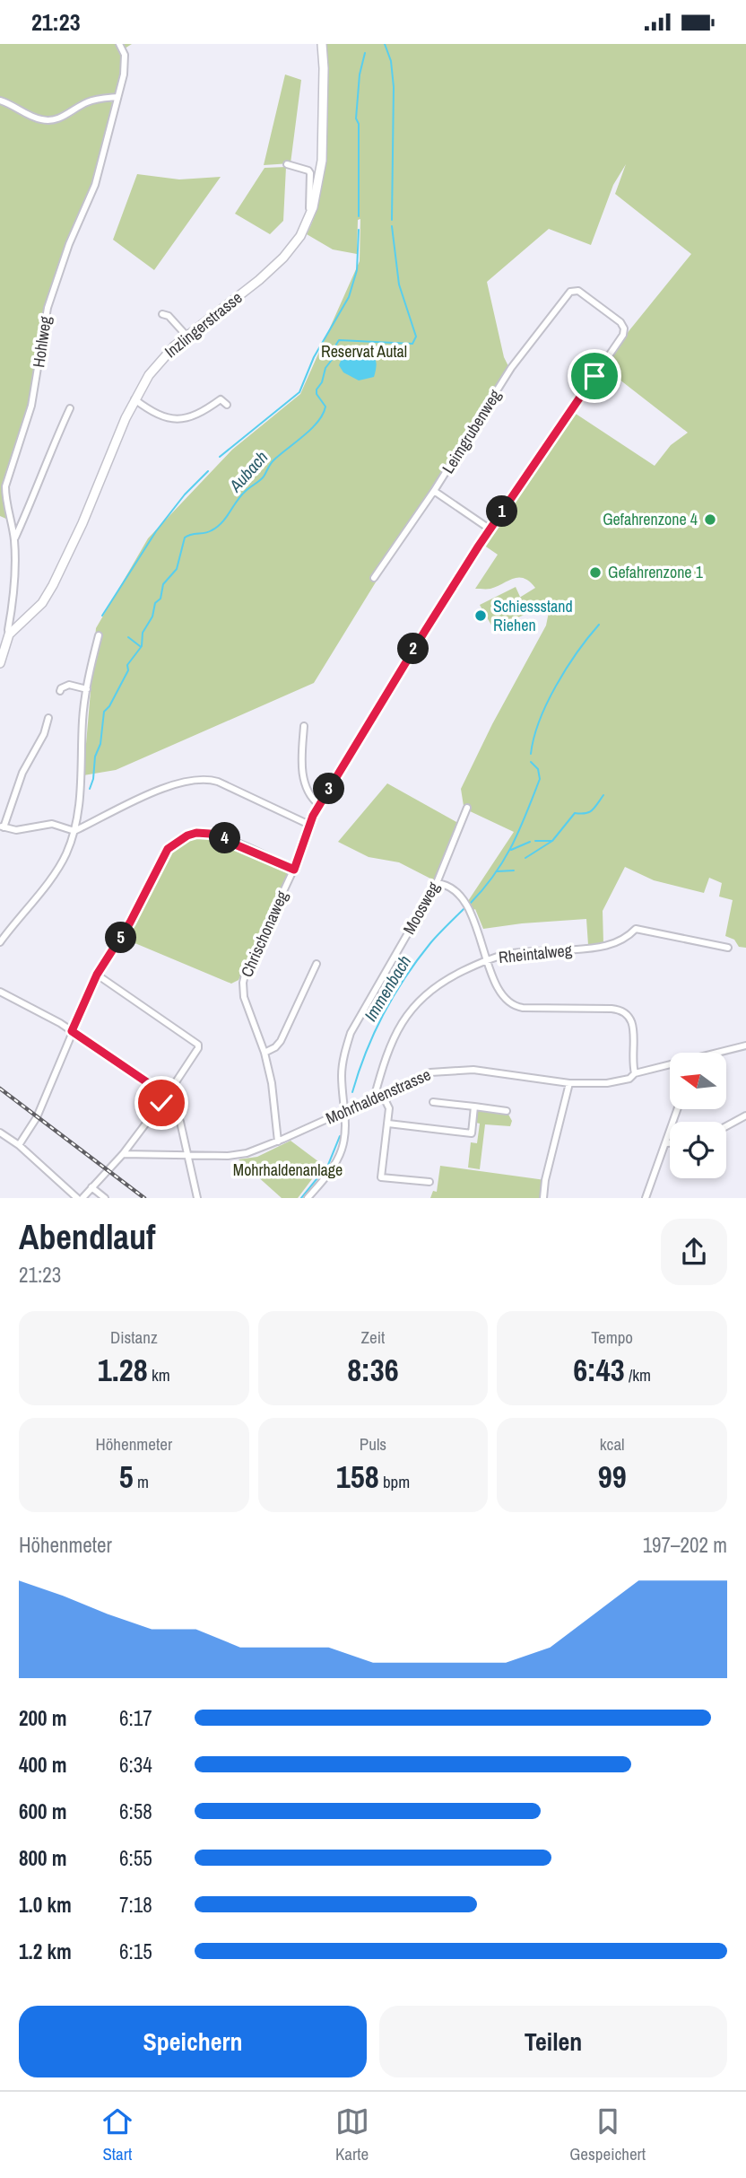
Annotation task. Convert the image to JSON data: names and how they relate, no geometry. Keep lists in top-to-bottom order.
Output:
{
  "streets": {
    "street": [
      "Inzlingerstrasse",
      "Hohlweg",
      "Leimgrubenweg",
      "Moosweg",
      "Chrischonaweg",
      "Rheintalweg",
      "Mohrhaldenstrasse"
    ]
  },
  "crossings": [
    ["Inzlingerstrasse", "Hohlweg"],
    ["Leimgrubenweg", "Chrischonaweg"],
    ["Moosweg", "Mohrhaldenstrasse"],
    ["Chrischonaweg", "Mohrhaldenstrasse"],
    ["Rheintalweg", "Mohrhaldenstrasse"]
  ],
  "water": ["Aubach", "Immenbach"],
  "parks": ["Reservat Autal", "Mohrhaldenanlage"],
  "places": ["Gefahrenzone 4", "Gefahrenzone 1", "Schiessstand Riehen"],
  "north": "left",
  "page": {
    "status": "21:23",
    "pins": [
      "1",
      "2",
      "3",
      "4",
      "5"
    ],
    "heading": ["Abendlauf", "21:23"],
    "stats": [
      ["Distanz", "1.28 km"],
      ["Zeit", "8:36"],
      ["Tempo", "6:43 /km"],
      ["Höhenmeter", "5 m"],
      ["Puls", "158 bpm"],
      ["kcal", "99"]
    ],
    "chart": ["Höhenmeter", "197–202 m"],
    "list": [
      {
        "name": "200 m",
        "note": "6:17"
      },
      {
        "name": "400 m",
        "note": "6:34"
      },
      {
        "name": "600 m",
        "note": "6:58"
      },
      {
        "name": "800 m",
        "note": "6:55"
      },
      {
        "name": "1.0 km",
        "note": "7:18"
      },
      {
        "name": "1.2 km",
        "note": "6:15"
      }
    ],
    "buttons": ["Speichern", "Teilen"],
    "tabs": ["Start", "Karte", "Gespeichert"]
  }
}
